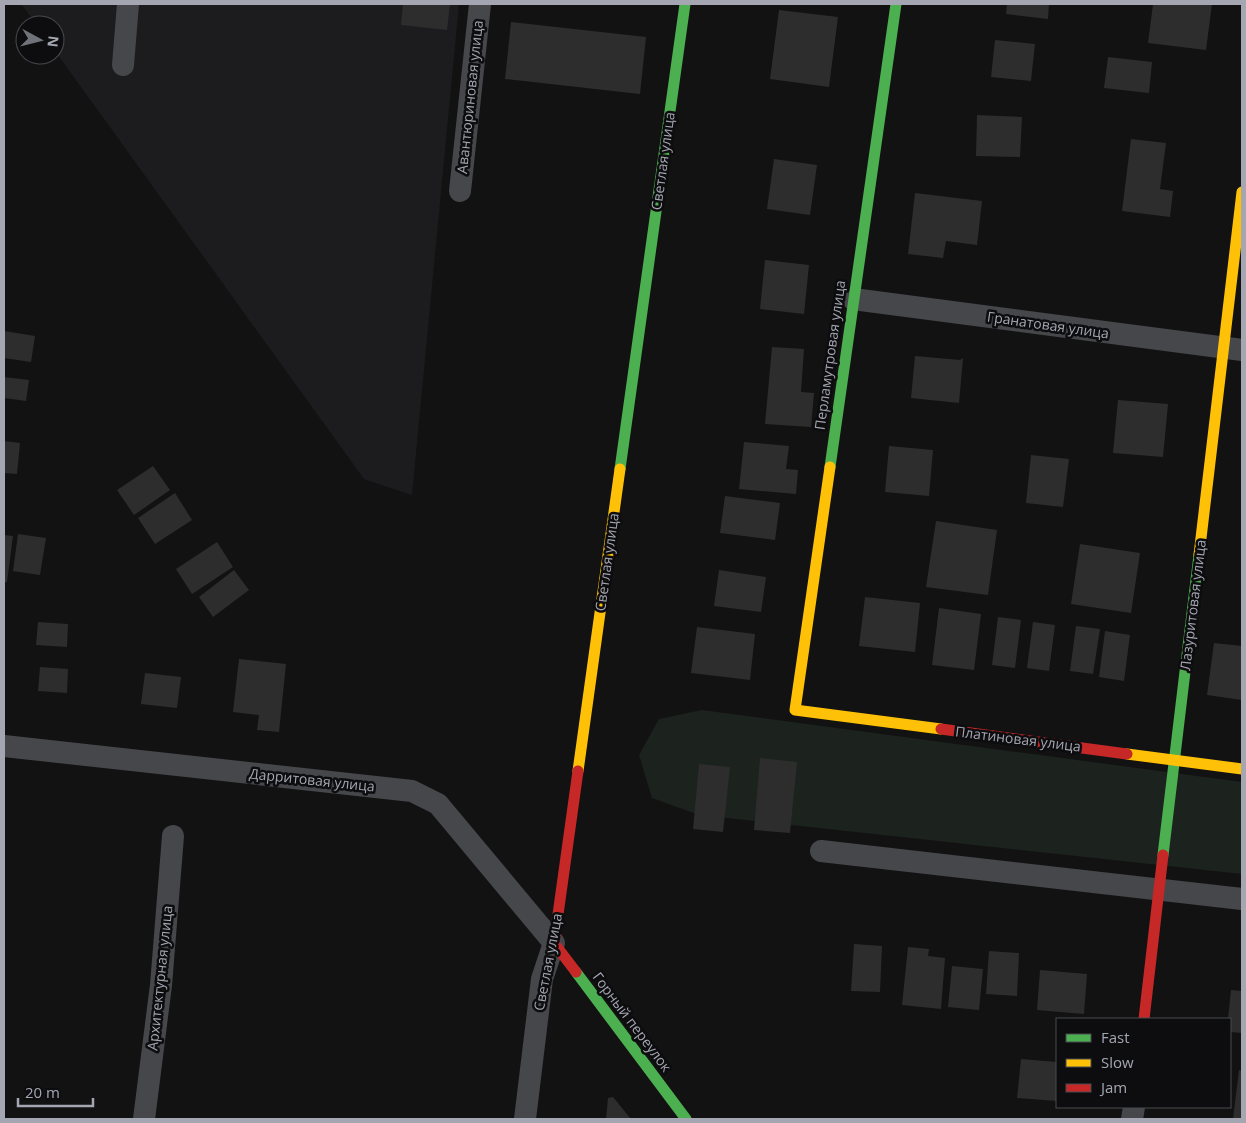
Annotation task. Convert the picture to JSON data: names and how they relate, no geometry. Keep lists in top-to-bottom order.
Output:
{
  "streets": {
    "street": [
      "Авантюриновая улица",
      "Светлая улица",
      "Гранатовая улица",
      "Перламутровая улица",
      "Лазуритовая улица",
      "Платиновая улица",
      "Дарритовая улица",
      "Архитектурная улица",
      "Горный переулок"
    ]
  },
  "crossings": [
    ["Светлая улица", "Дарритовая улица"],
    ["Светлая улица", "Горный переулок"],
    ["Гранатовая улица", "Перламутровая улица"],
    ["Гранатовая улица", "Лазуритовая улица"],
    ["Перламутровая улица", "Платиновая улица"],
    ["Лазуритовая улица", "Платиновая улица"],
    ["Дарритовая улица", "Горный переулок"]
  ],
  "legend": ["Fast", "Slow", "Jam"],
  "scale_bar": "20 m",
  "north": "right"
}
